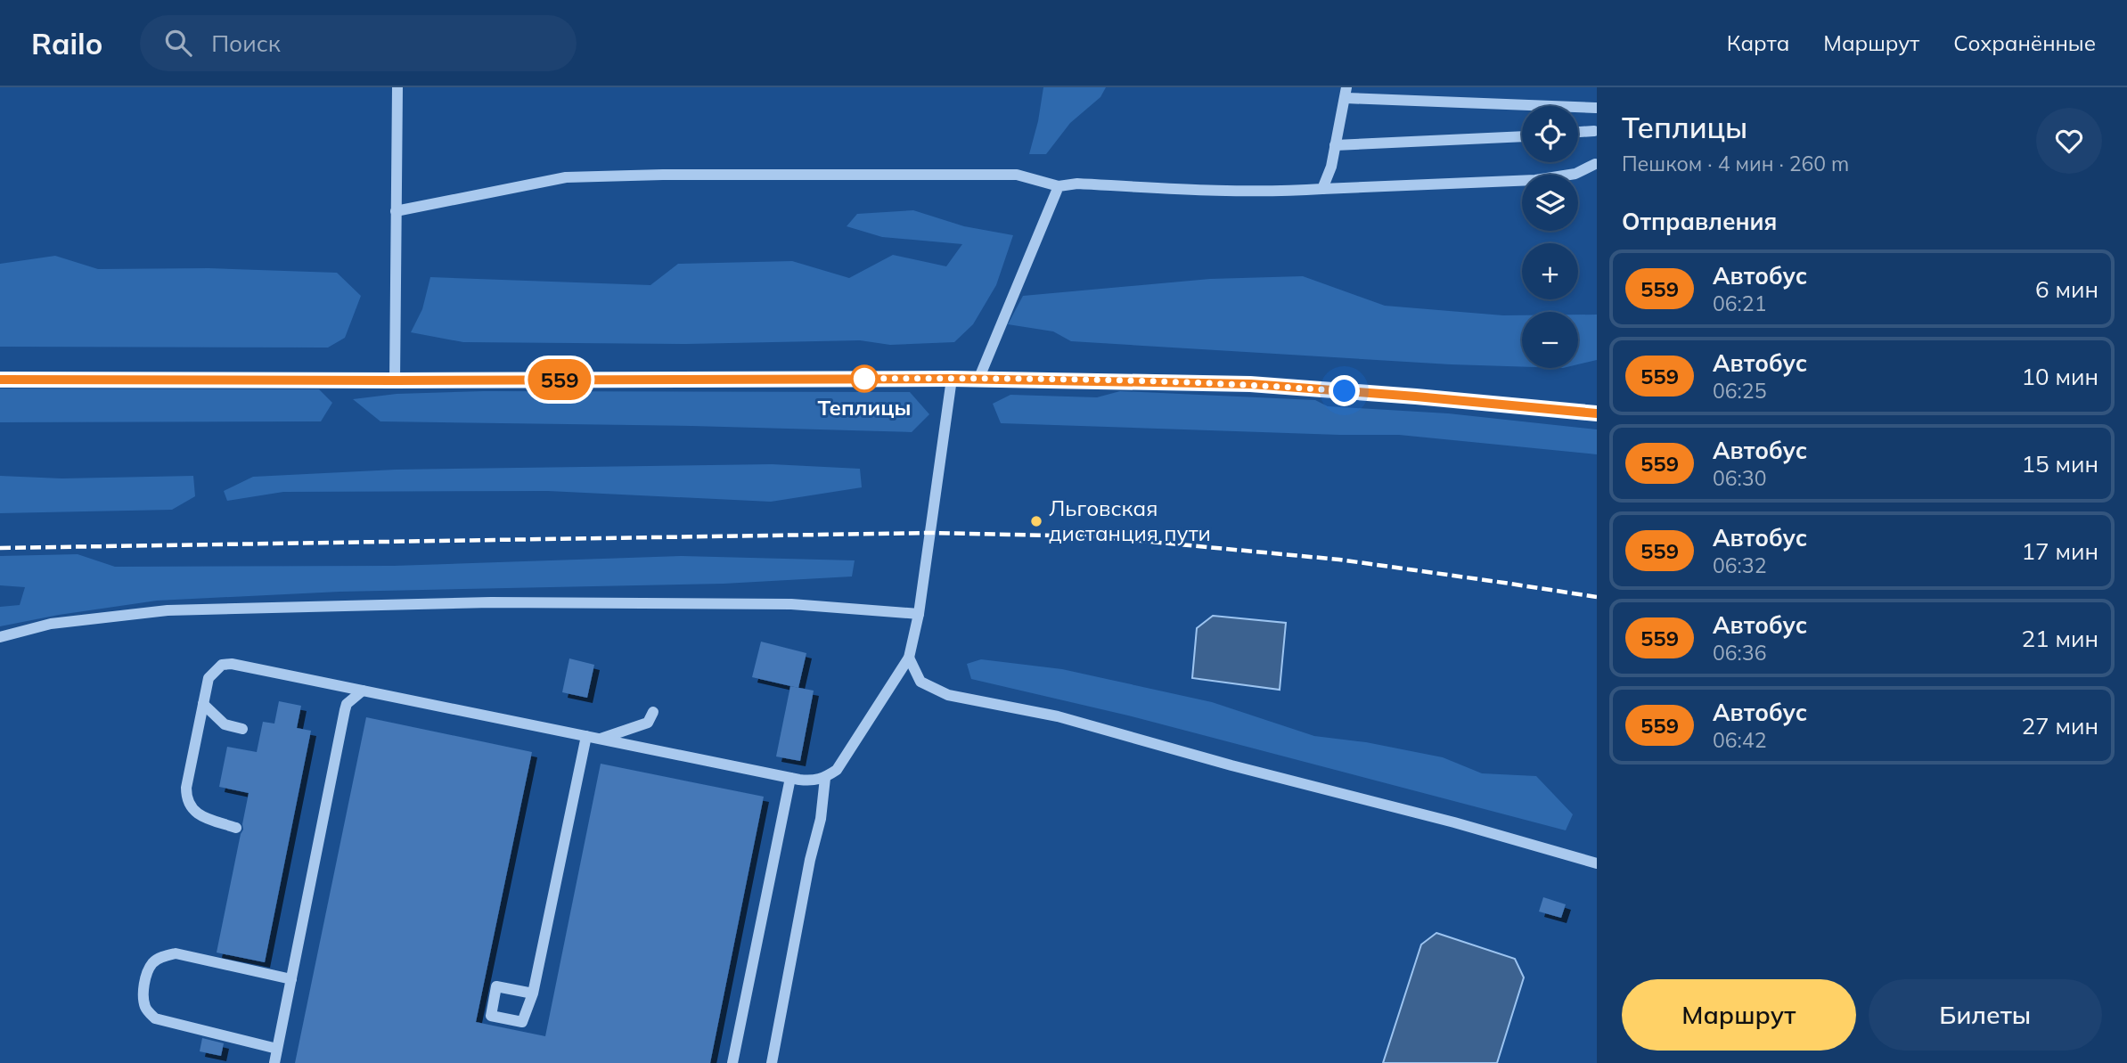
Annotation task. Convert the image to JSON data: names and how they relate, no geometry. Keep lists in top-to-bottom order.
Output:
{
  "places": ["Теплицы", "Льговская дистанция пути"],
  "lines": ["bus line 559"],
  "page": {
    "header": "Railo",
    "search": "Поиск",
    "nav": ["Карта", "Маршрут", "Сохранённые"],
    "on_map": "559",
    "heading": [
      ["Теплицы", "Пешком · 4 мин · 260 m"],
      "Отправления"
    ],
    "map_buttons": ["+", "−"],
    "list": [
      {
        "mark": "559",
        "name": "Автобус",
        "note": "06:21",
        "value": "6 мин"
      },
      {
        "mark": "559",
        "name": "Автобус",
        "note": "06:25",
        "value": "10 мин"
      },
      {
        "mark": "559",
        "name": "Автобус",
        "note": "06:30",
        "value": "15 мин"
      },
      {
        "mark": "559",
        "name": "Автобус",
        "note": "06:32",
        "value": "17 мин"
      },
      {
        "mark": "559",
        "name": "Автобус",
        "note": "06:36",
        "value": "21 мин"
      },
      {
        "mark": "559",
        "name": "Автобус",
        "note": "06:42",
        "value": "27 мин"
      }
    ],
    "buttons": ["Маршрут", "Билеты"]
  }
}
